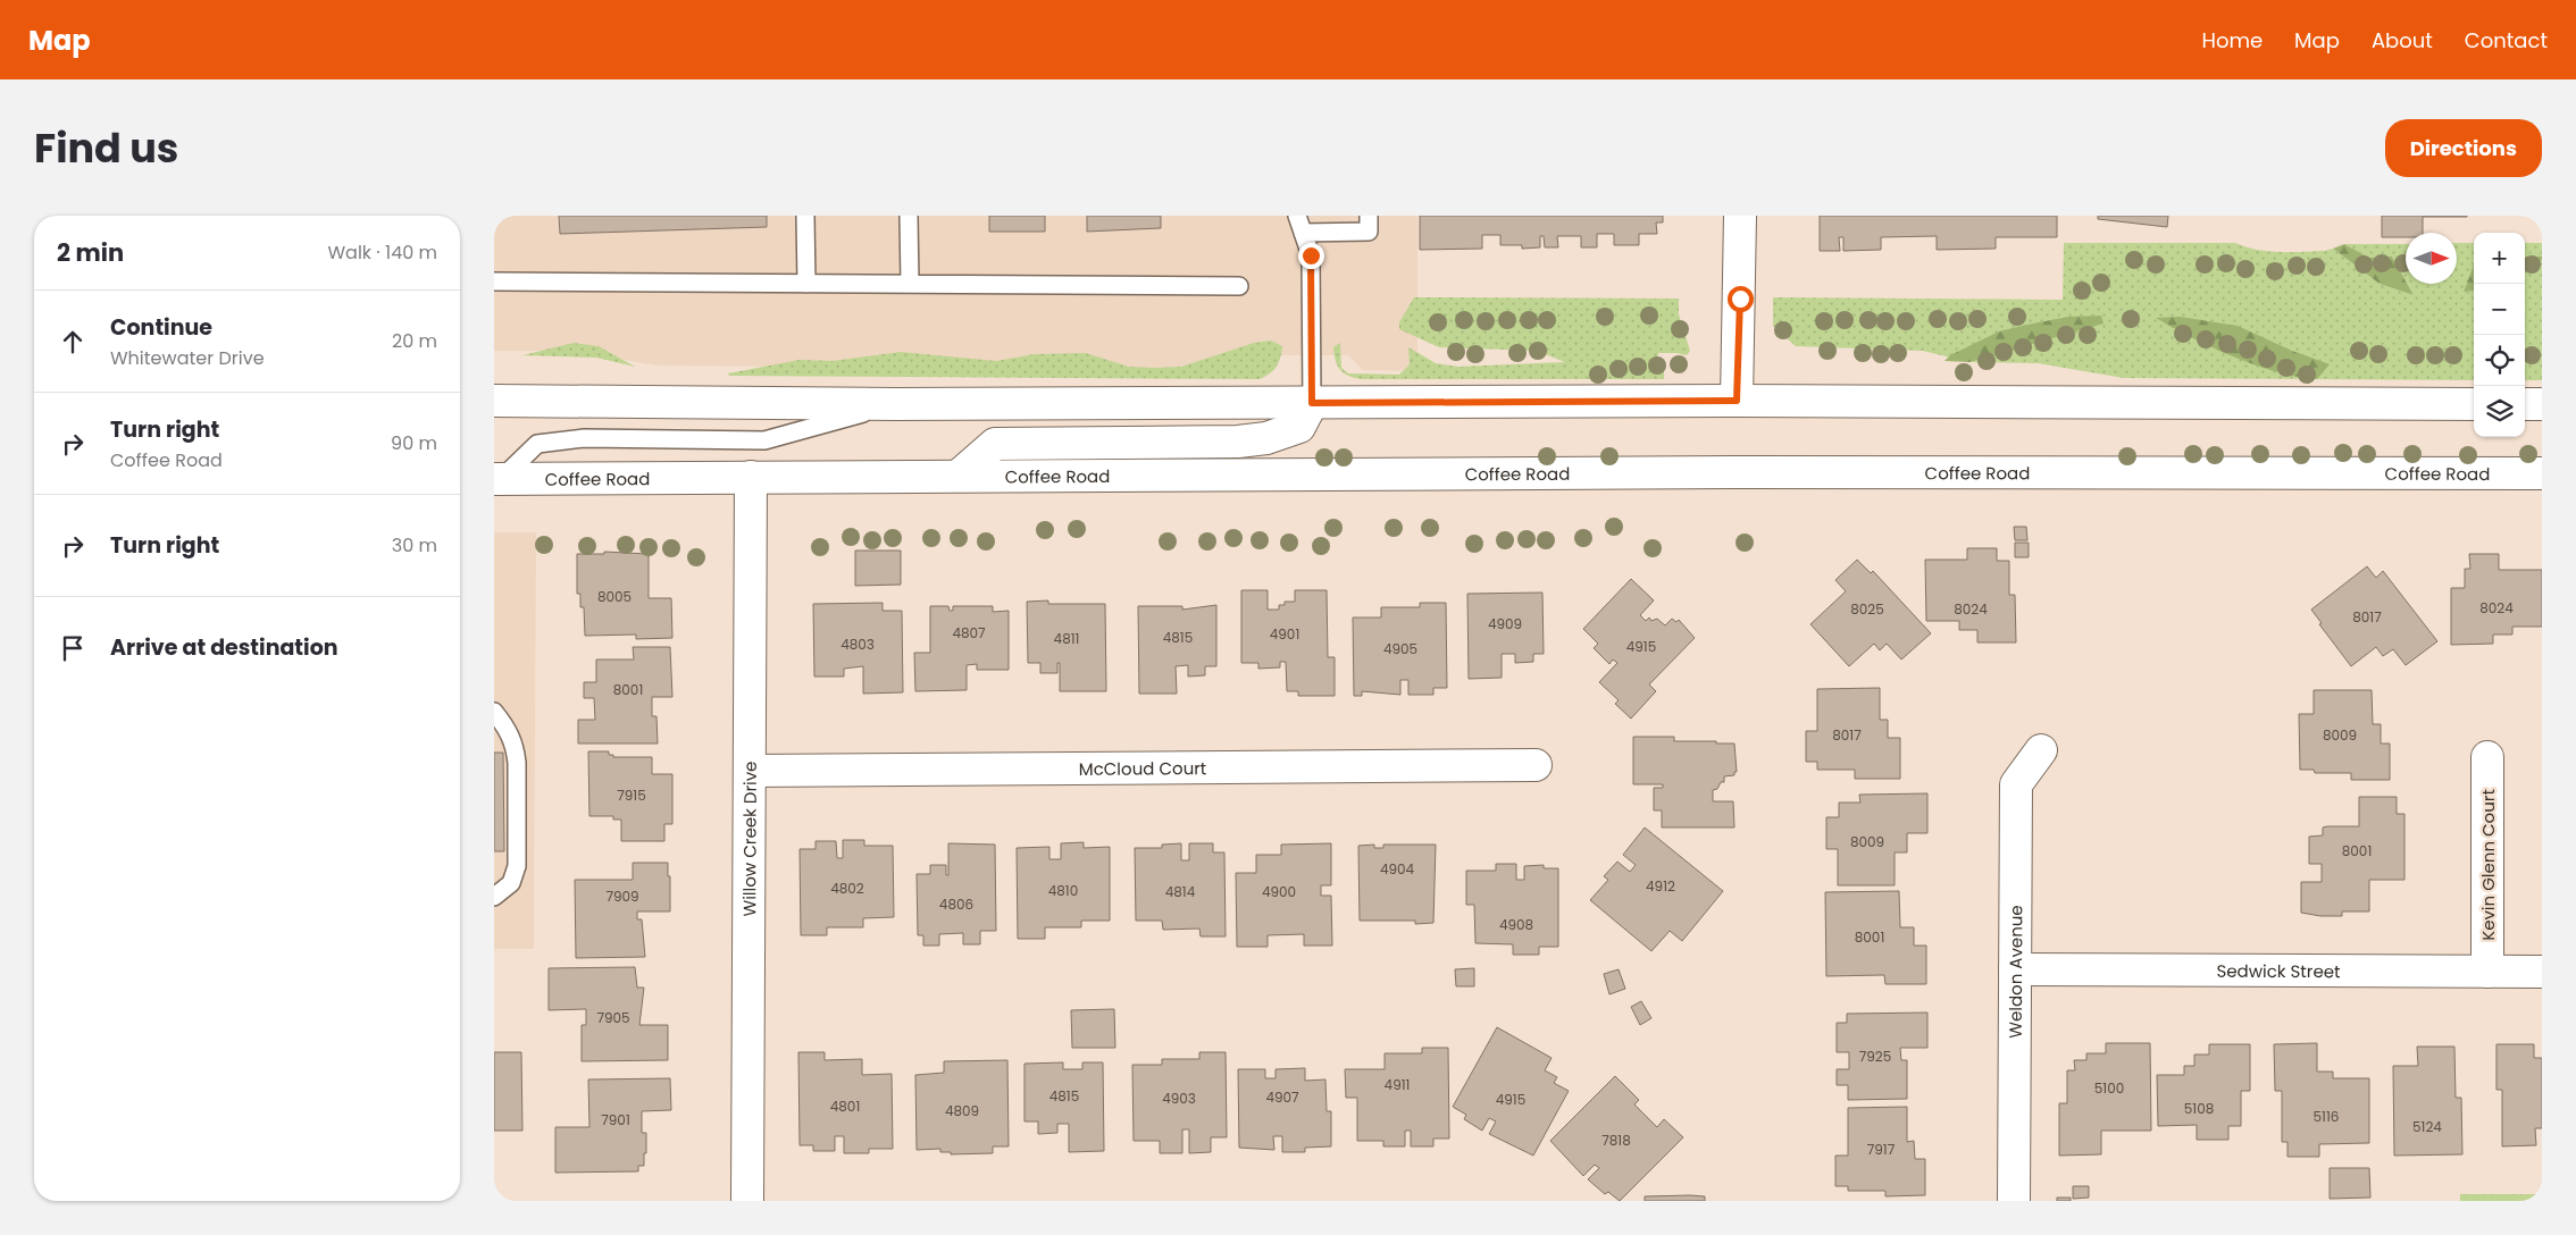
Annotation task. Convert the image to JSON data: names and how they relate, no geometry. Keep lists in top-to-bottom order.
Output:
{
  "streets": {
    "main road": [
      "Coffee Road",
      "McCloud Court",
      "Willow Creek Drive",
      "Kevin Glenn Court",
      "Weldon Avenue",
      "Sedwick Street"
    ]
  },
  "crossings": [
    ["Coffee Road", "Willow Creek Drive"],
    ["McCloud Court", "Willow Creek Drive"],
    ["Kevin Glenn Court", "Sedwick Street"],
    ["Weldon Avenue", "Sedwick Street"]
  ],
  "house_numbers": [
    "8005",
    "8024",
    "8025",
    "8024",
    "8017",
    "4909",
    "4807",
    "4901",
    "4815",
    "4811",
    "4803",
    "4915",
    "4905",
    "8001",
    "8017",
    "8009",
    "7915",
    "8009",
    "8001",
    "4904",
    "4912",
    "4802",
    "4810",
    "4814",
    "4900",
    "7909",
    "4806",
    "4908",
    "8001",
    "7905",
    "7925",
    "4911",
    "5100",
    "4815",
    "4907",
    "4903",
    "4915",
    "4801",
    "5108",
    "4809",
    "5116",
    "7901",
    "5124",
    "7818",
    "7917"
  ],
  "north": "right",
  "page": {
    "header": "Map",
    "nav": [
      "Home",
      "Map",
      "About",
      "Contact"
    ],
    "title": "Find us",
    "buttons": "Directions",
    "heading": ["2 min", "Walk · 140 m"],
    "map_buttons": ["+", "−"],
    "list": [
      ["Continue", "Whitewater Drive", "20 m"],
      ["Turn right", "Coffee Road", "90 m"],
      ["Turn right", "30 m"],
      "Arrive at destination"
    ]
  }
}
